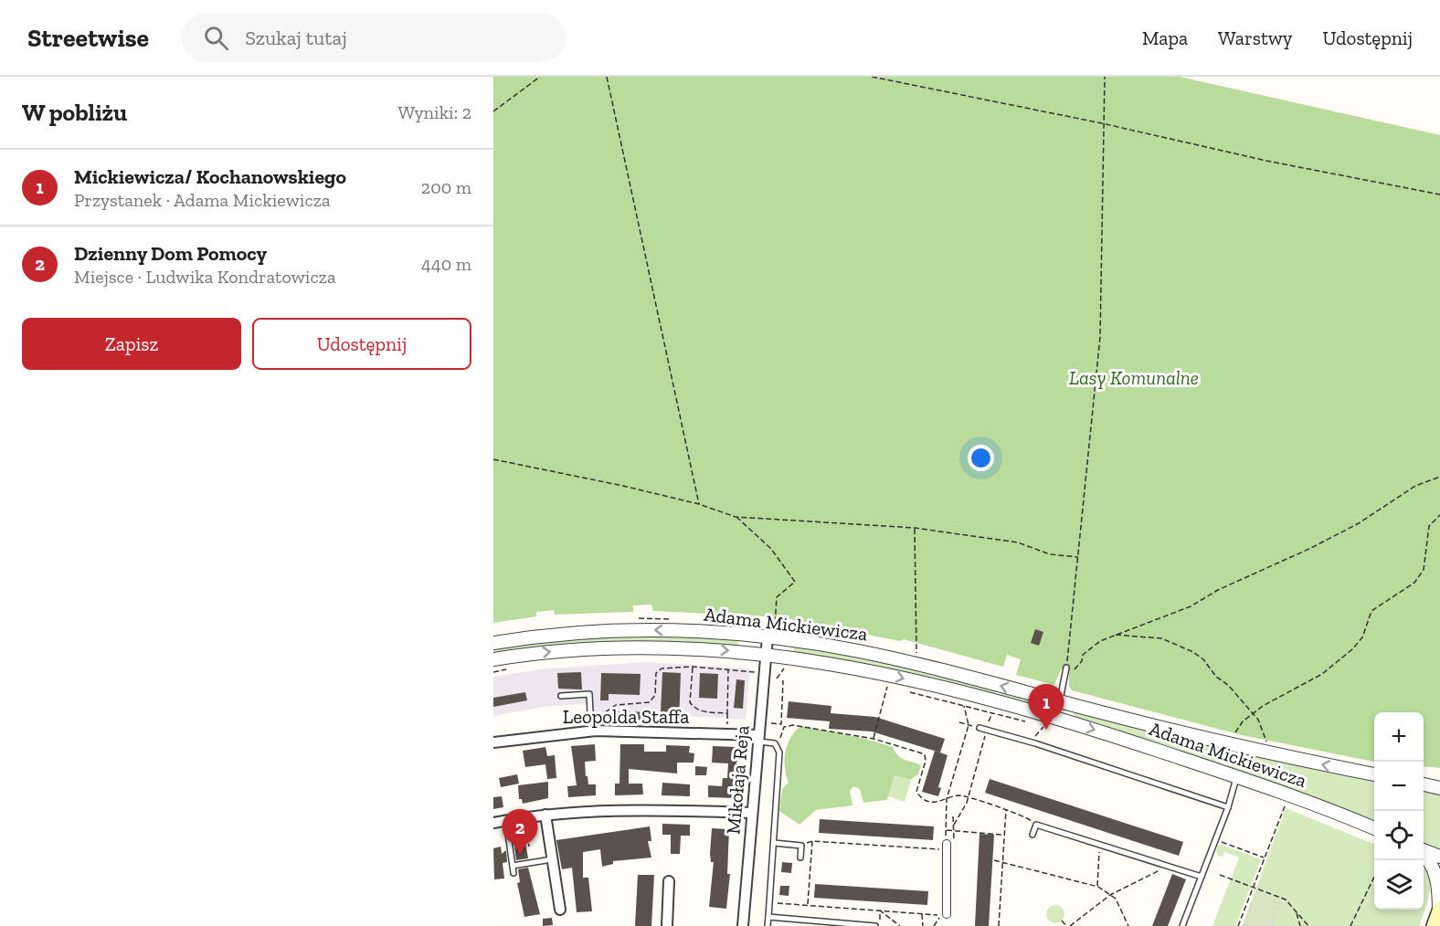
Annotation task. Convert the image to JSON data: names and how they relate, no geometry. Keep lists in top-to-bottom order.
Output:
{
  "streets": {
    "street": ["Adama Mickiewicza", "Leopolda Staffa", "Mikołaja Reja"]
  },
  "crossings": [
    ["Adama Mickiewicza", "Mikołaja Reja"],
    ["Leopolda Staffa", "Mikołaja Reja"]
  ],
  "parks": ["Lasy Komunalne"],
  "page": {
    "header": "Streetwise",
    "search": "Szukaj tutaj",
    "nav": ["Mapa", "Warstwy", "Udostępnij"],
    "heading": ["W pobliżu", "Wyniki: 2"],
    "list": [
      {
        "mark": "1",
        "name": "Mickiewicza/ Kochanowskiego",
        "note": "Przystanek · Adama Mickiewicza",
        "value": "200 m"
      },
      {
        "mark": "2",
        "name": "Dzienny Dom Pomocy",
        "note": "Miejsce · Ludwika Kondratowicza",
        "value": "440 m"
      }
    ],
    "buttons": ["Zapisz", "Udostępnij"],
    "pins": ["1", "2"],
    "map_buttons": ["+", "−"]
  }
}
